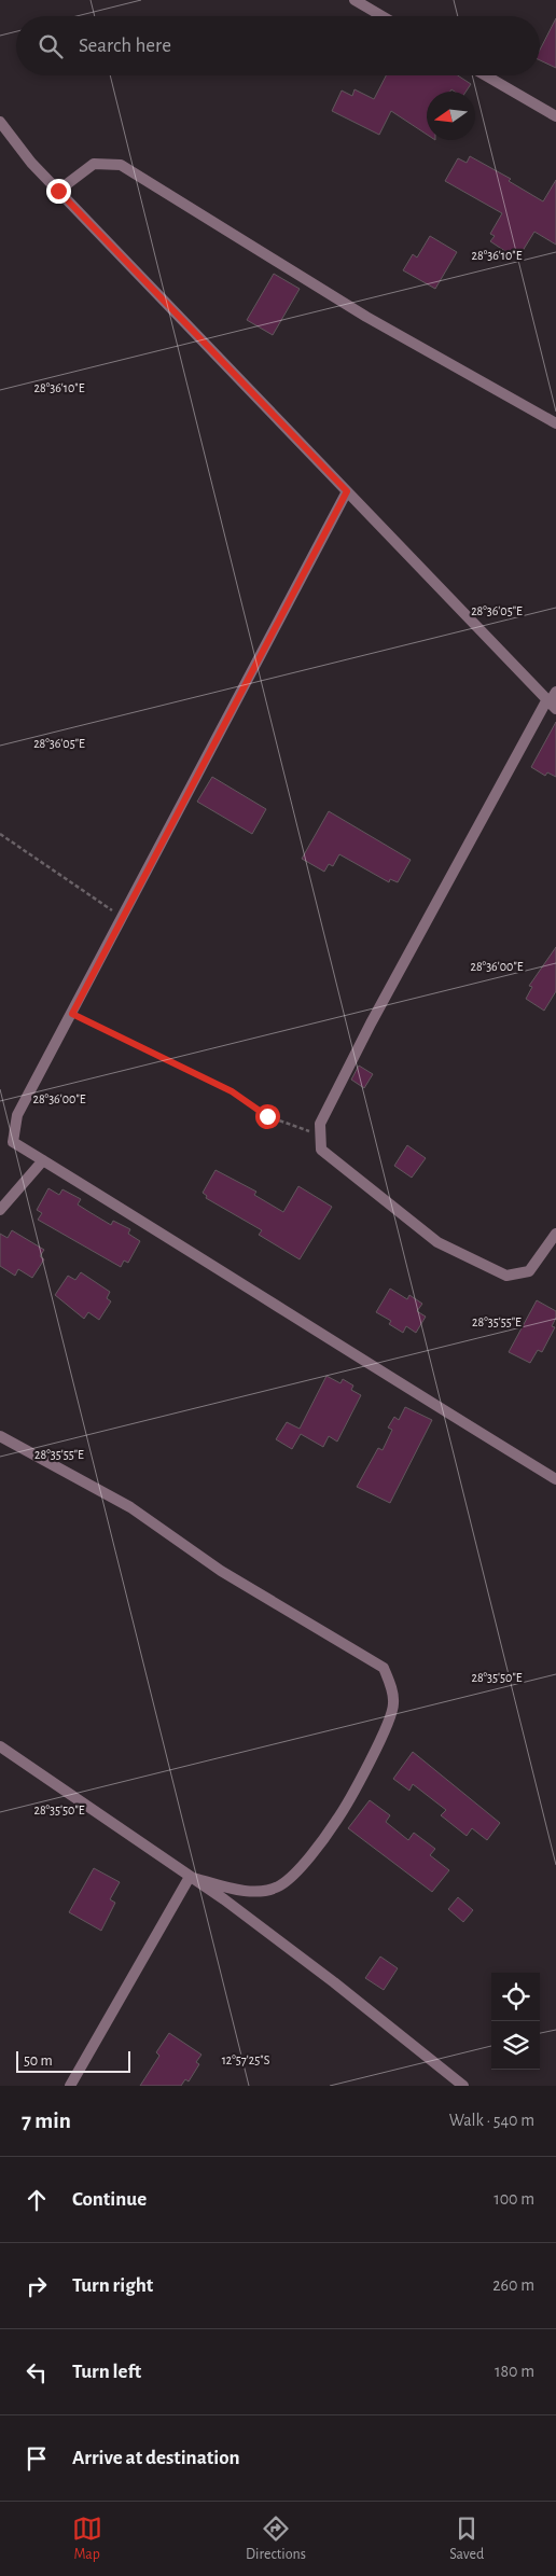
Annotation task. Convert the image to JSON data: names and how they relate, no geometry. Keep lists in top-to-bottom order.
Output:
{
  "scale_bar": "50 m",
  "north": "left",
  "page": {
    "search": "Search here",
    "scale": "50 m",
    "heading": ["7 min", "Walk · 540 m"],
    "list": [
      ["Continue", "100 m"],
      ["Turn right", "260 m"],
      ["Turn left", "180 m"],
      "Arrive at destination"
    ],
    "nav": ["Map", "Directions", "Saved"]
  },
  "coordinates": [
    "28°36'10\"E",
    "28°36'05\"E",
    "28°36'00\"E",
    "28°35'55\"E",
    "28°35'50\"E",
    "12°57'25\"S"
  ]
}
